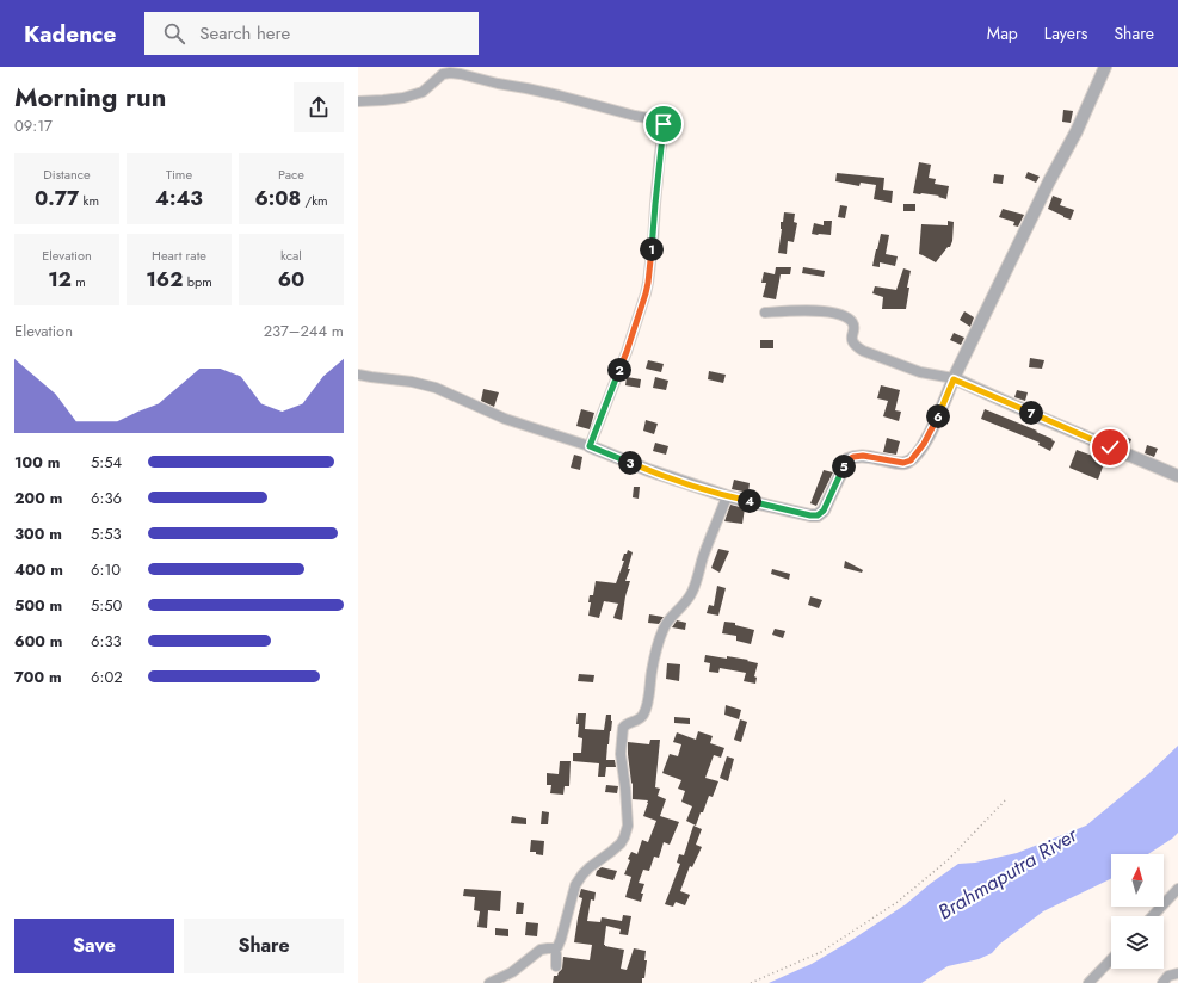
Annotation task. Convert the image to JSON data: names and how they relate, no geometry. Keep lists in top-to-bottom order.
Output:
{
  "water": ["Brahmaputra River"],
  "north": "top",
  "page": {
    "header": "Kadence",
    "search": "Search here",
    "nav": ["Map", "Layers", "Share"],
    "heading": ["Morning run", "09:17"],
    "stats": [
      ["Distance", "0.77 km"],
      ["Time", "4:43"],
      ["Pace", "6:08 /km"],
      ["Elevation", "12 m"],
      ["Heart rate", "162 bpm"],
      ["kcal", "60"]
    ],
    "pins": [
      "1",
      "2",
      "7",
      "6",
      "3",
      "5",
      "4"
    ],
    "chart": ["Elevation", "237–244 m"],
    "list": [
      {
        "name": "100 m",
        "note": "5:54"
      },
      {
        "name": "200 m",
        "note": "6:36"
      },
      {
        "name": "300 m",
        "note": "5:53"
      },
      {
        "name": "400 m",
        "note": "6:10"
      },
      {
        "name": "500 m",
        "note": "5:50"
      },
      {
        "name": "600 m",
        "note": "6:33"
      },
      {
        "name": "700 m",
        "note": "6:02"
      }
    ],
    "buttons": ["Save", "Share"]
  }
}
